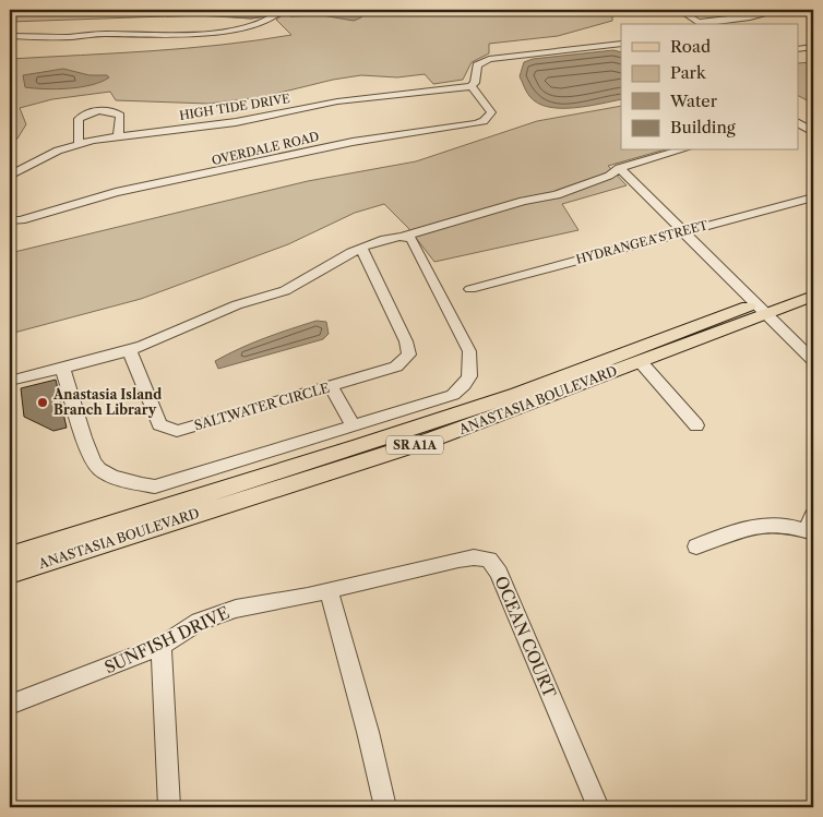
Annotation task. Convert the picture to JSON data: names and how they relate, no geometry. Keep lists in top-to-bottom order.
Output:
{
  "streets": {
    "main road": ["ANASTASIA BOULEVARD", "SR A1A"],
    "street": [
      "HIGH TIDE DRIVE",
      "OVERDALE ROAD",
      "HYDRANGEA STREET",
      "SALTWATER CIRCLE",
      "OCEAN COURT",
      "SUNFISH DRIVE"
    ]
  },
  "crossings": [
    ["HIGH TIDE DRIVE", "OVERDALE ROAD"],
    ["OCEAN COURT", "SUNFISH DRIVE"]
  ],
  "places": ["Anastasia Island Branch Library"],
  "legend": [
    "Road",
    "Park",
    "Water",
    "Building"
  ]
}
